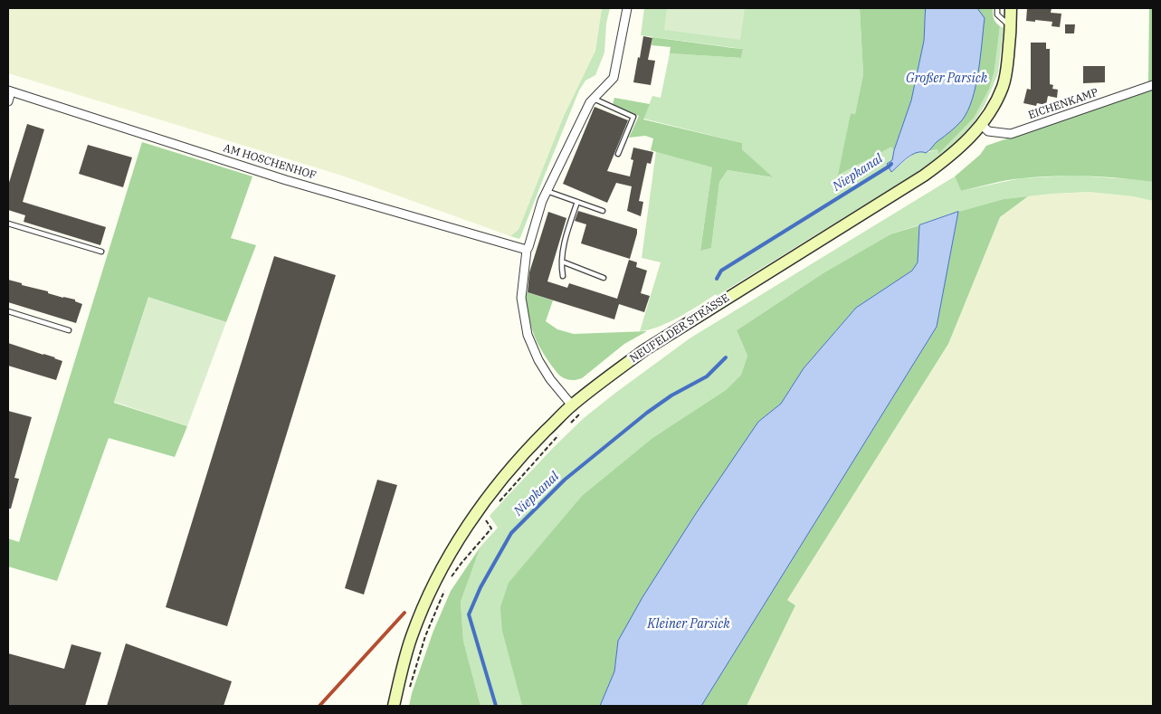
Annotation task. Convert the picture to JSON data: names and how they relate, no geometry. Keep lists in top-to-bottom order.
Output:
{
  "streets": {
    "main road": ["NEUFELDER STRASSE"],
    "street": ["EICHENKAMP", "AM HOSCHENHOF"]
  },
  "crossings": [
    ["EICHENKAMP", "NEUFELDER STRASSE"]
  ],
  "water": ["Großer Parsick", "Niepkanal", "Kleiner Parsick"]
}
